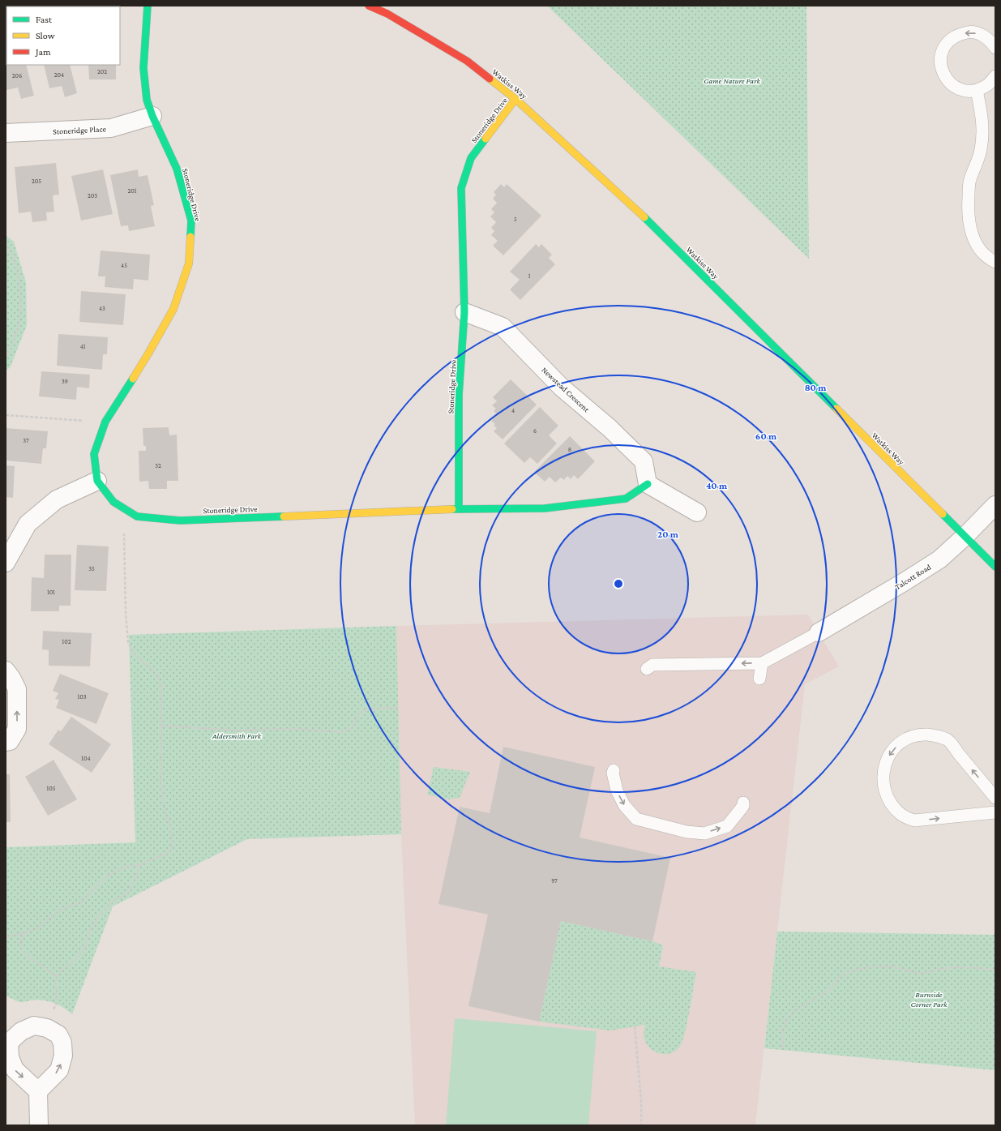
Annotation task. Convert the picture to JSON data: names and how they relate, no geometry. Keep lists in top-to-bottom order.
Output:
{
  "streets": {
    "street": [
      "Watkiss Way",
      "Stoneridge Drive",
      "Stoneridge Place",
      "Newstead Crescent",
      "Talcott Road"
    ]
  },
  "crossings": [
    ["Watkiss Way", "Stoneridge Drive"],
    ["Watkiss Way", "Talcott Road"],
    ["Stoneridge Drive", "Stoneridge Place"],
    ["Stoneridge Drive", "Newstead Crescent"]
  ],
  "parks": ["Game Nature Park", "Aldersmith Park", "Burnside Corner Park"],
  "house_numbers": [
    "202",
    "204",
    "206",
    "205",
    "201",
    "203",
    "5",
    "45",
    "1",
    "43",
    "41",
    "39",
    "4",
    "6",
    "37",
    "8",
    "32",
    "35",
    "101",
    "102",
    "103",
    "104",
    "105",
    "97"
  ],
  "legend": ["Fast", "Slow", "Jam"],
  "rings": [
    "80 m",
    "60 m",
    "40 m",
    "20 m"
  ]
}
